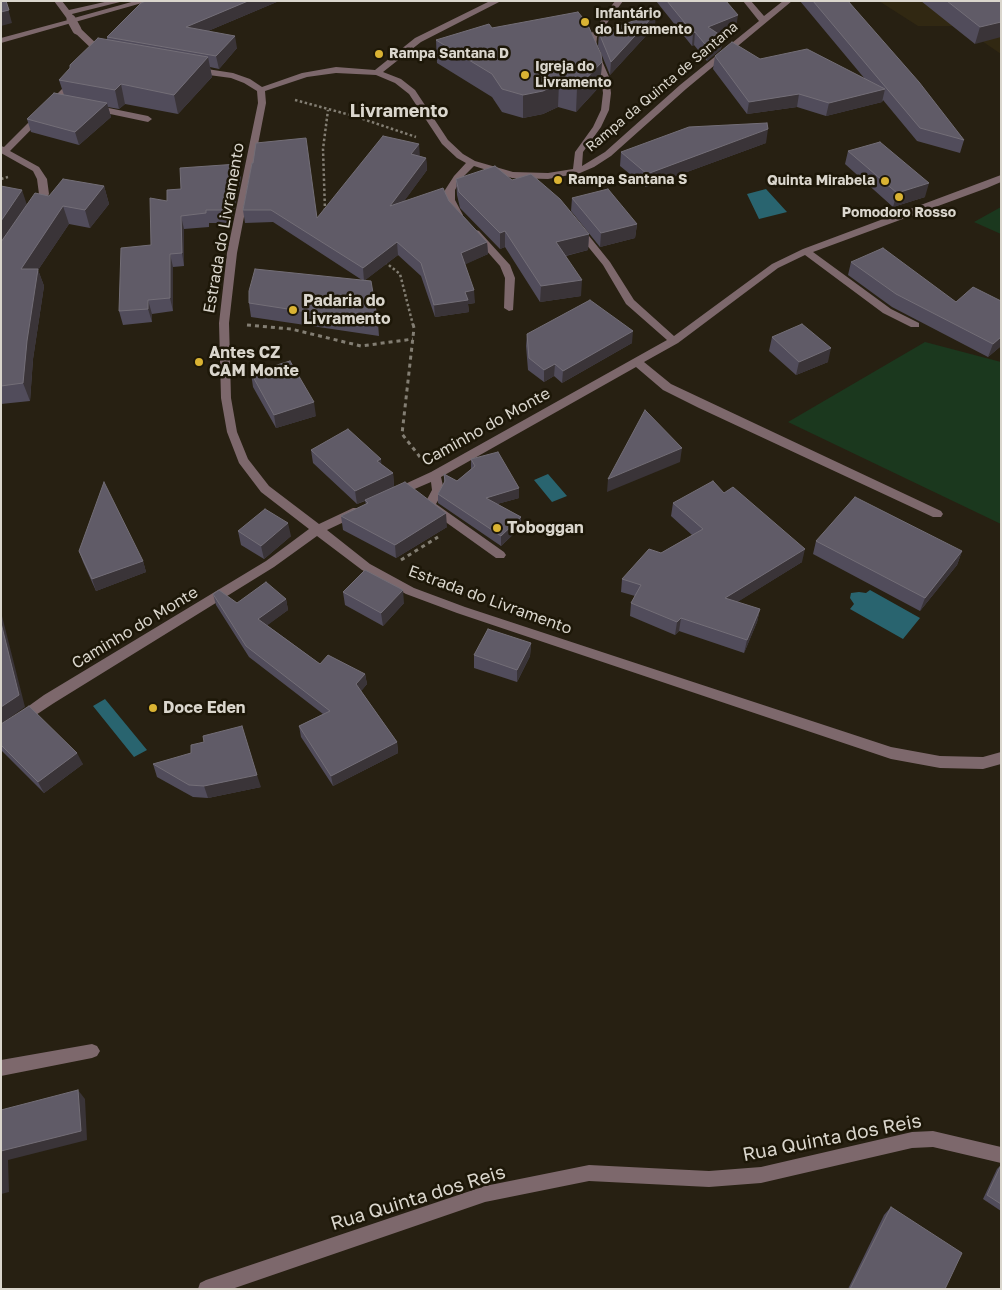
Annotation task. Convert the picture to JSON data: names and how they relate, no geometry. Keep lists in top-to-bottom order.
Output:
{
  "streets": {
    "street": [
      "Rampa da Quinta de Santana",
      "Estrada do Livramento",
      "Caminho do Monte",
      "Rua Quinta dos Reis"
    ]
  },
  "crossings": [
    ["Rampa da Quinta de Santana", "Estrada do Livramento"],
    ["Estrada do Livramento", "Caminho do Monte"]
  ],
  "districts": ["Livramento"],
  "places": [
    "Infantário do Livramento",
    "Rampa Santana D",
    "Igreja do Livramento",
    "Rampa Santana S",
    "Quinta Mirabela",
    "Pomodoro Rosso",
    "Padaria do Livramento",
    "Antes CZ CAM Monte",
    "Toboggan",
    "Doce Eden"
  ]
}
